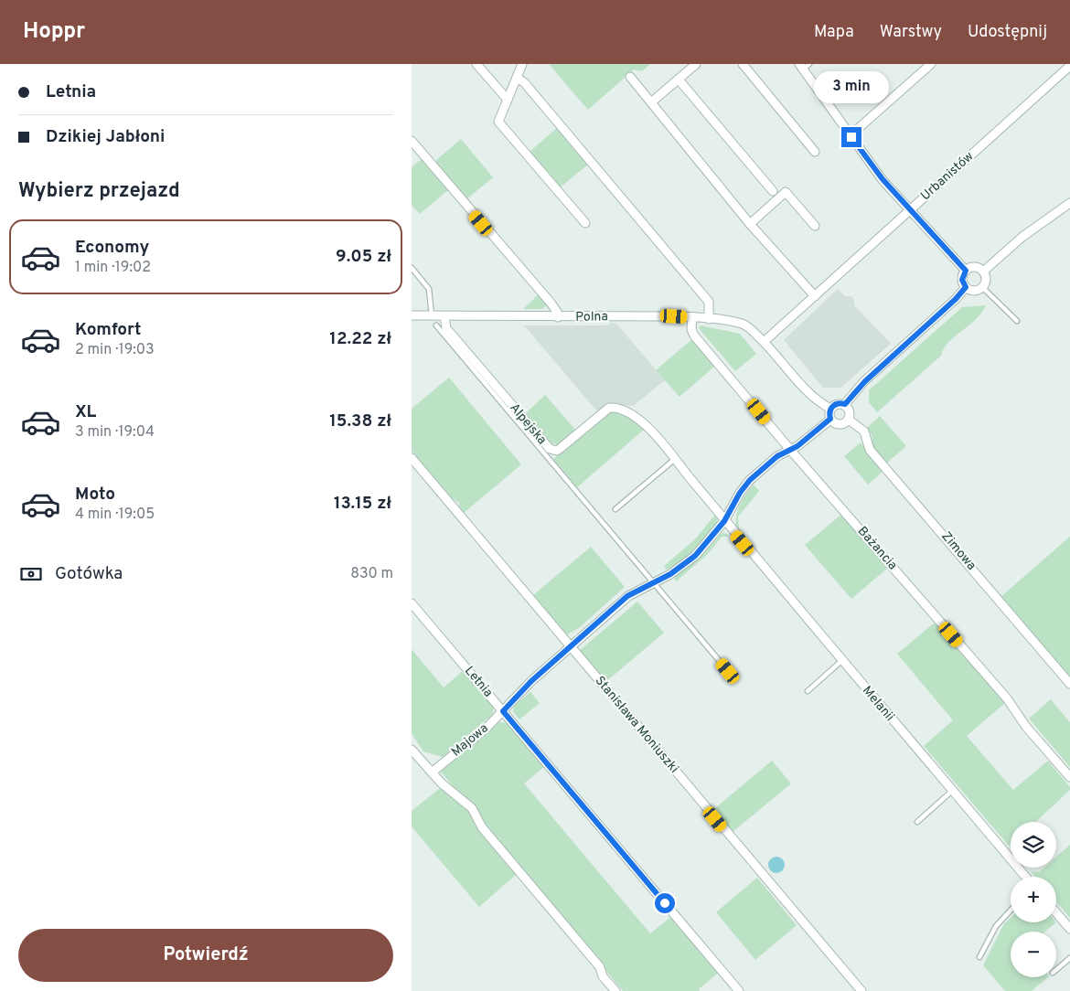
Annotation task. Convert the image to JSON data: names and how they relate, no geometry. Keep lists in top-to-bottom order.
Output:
{
  "streets": {
    "street": [
      "Urbanistów",
      "Polna",
      "Alpejska",
      "Bażancia",
      "Zimowa",
      "Letnia",
      "Melanii",
      "Stanisława Moniuszki",
      "Majowa"
    ]
  },
  "crossings": [
    ["Urbanistów", "Polna"],
    ["Polna", "Alpejska"],
    ["Polna", "Bażancia"],
    ["Alpejska", "Melanii"],
    ["Alpejska", "Majowa"],
    ["Bażancia", "Majowa"],
    ["Zimowa", "Majowa"],
    ["Letnia", "Majowa"],
    ["Melanii", "Majowa"],
    ["Stanisława Moniuszki", "Majowa"]
  ],
  "page": {
    "header": "Hoppr",
    "nav": ["Mapa", "Warstwy", "Udostępnij"],
    "banner": ["Letnia", "Dzikiej Jabłoni"],
    "bubble": "3 min",
    "heading": "Wybierz przejazd",
    "list": [
      {
        "name": "Economy",
        "note": "1 min · 19:02",
        "value": "9.05 zł"
      },
      {
        "name": "Komfort",
        "note": "2 min · 19:03",
        "value": "12.22 zł"
      },
      {
        "name": "XL",
        "note": "3 min · 19:04",
        "value": "15.38 zł"
      },
      {
        "name": "Moto",
        "note": "4 min · 19:05",
        "value": "13.15 zł"
      }
    ],
    "pay": ["Gotówka", "830 m"],
    "map_buttons": ["+", "−"],
    "buttons": "Potwierdź"
  }
}
